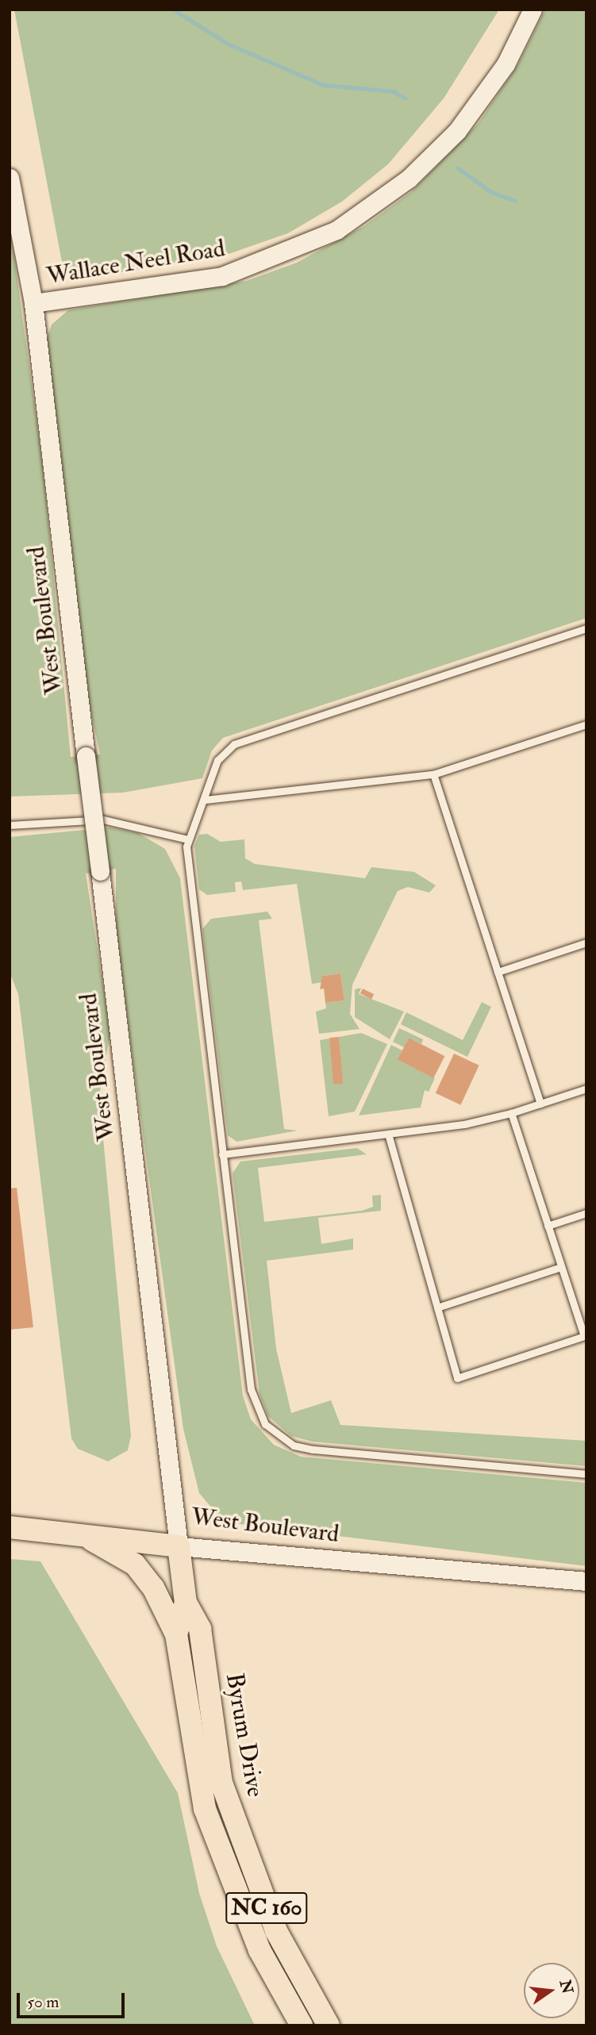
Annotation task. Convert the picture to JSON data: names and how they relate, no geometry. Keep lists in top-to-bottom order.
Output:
{
  "streets": {
    "main road": ["Byrum Drive", "NC 160"],
    "street": ["Wallace Neel Road", "West Boulevard"]
  },
  "crossings": [
    ["Wallace Neel Road", "West Boulevard"],
    ["West Boulevard", "Byrum Drive"]
  ],
  "scale_bar": "50 m",
  "north": "right"
}
